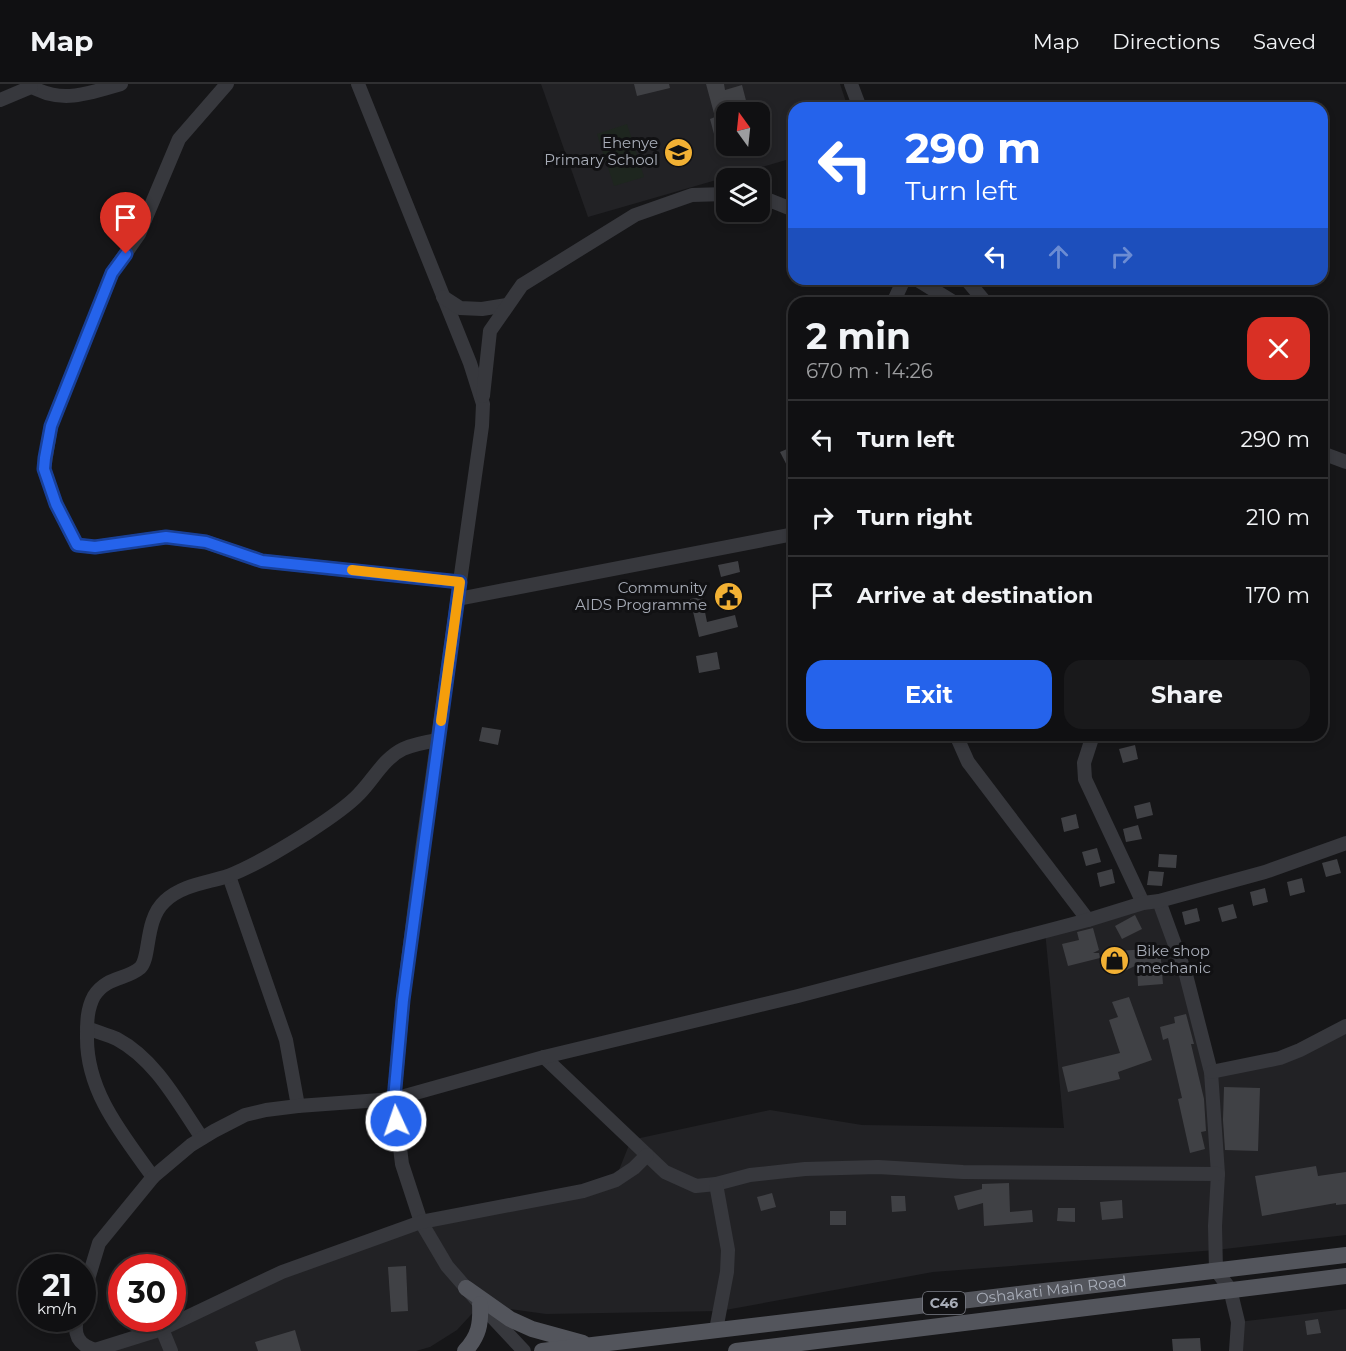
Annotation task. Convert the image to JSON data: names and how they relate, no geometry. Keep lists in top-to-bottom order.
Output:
{
  "streets": {
    "main road": ["Oshakati Main Road", "C46"]
  },
  "places": {
    "school or university": ["Ehenye Primary School"],
    "public building": ["Community AIDS Programme"],
    "shop": ["Bike shop mechanic"]
  },
  "north": "top",
  "page": {
    "header": "Map",
    "nav": ["Map", "Directions", "Saved"],
    "turn": ["290 m", "Turn left"],
    "heading": ["2 min", "670 m · 14:26"],
    "list": [
      {
        "name": "Turn left",
        "value": "290 m"
      },
      {
        "name": "Turn right",
        "value": "210 m"
      },
      {
        "name": "Arrive at destination",
        "value": "170 m"
      }
    ],
    "buttons": ["Exit", "Share"],
    "speed": "21 km/h",
    "limit": "30"
  }
}
